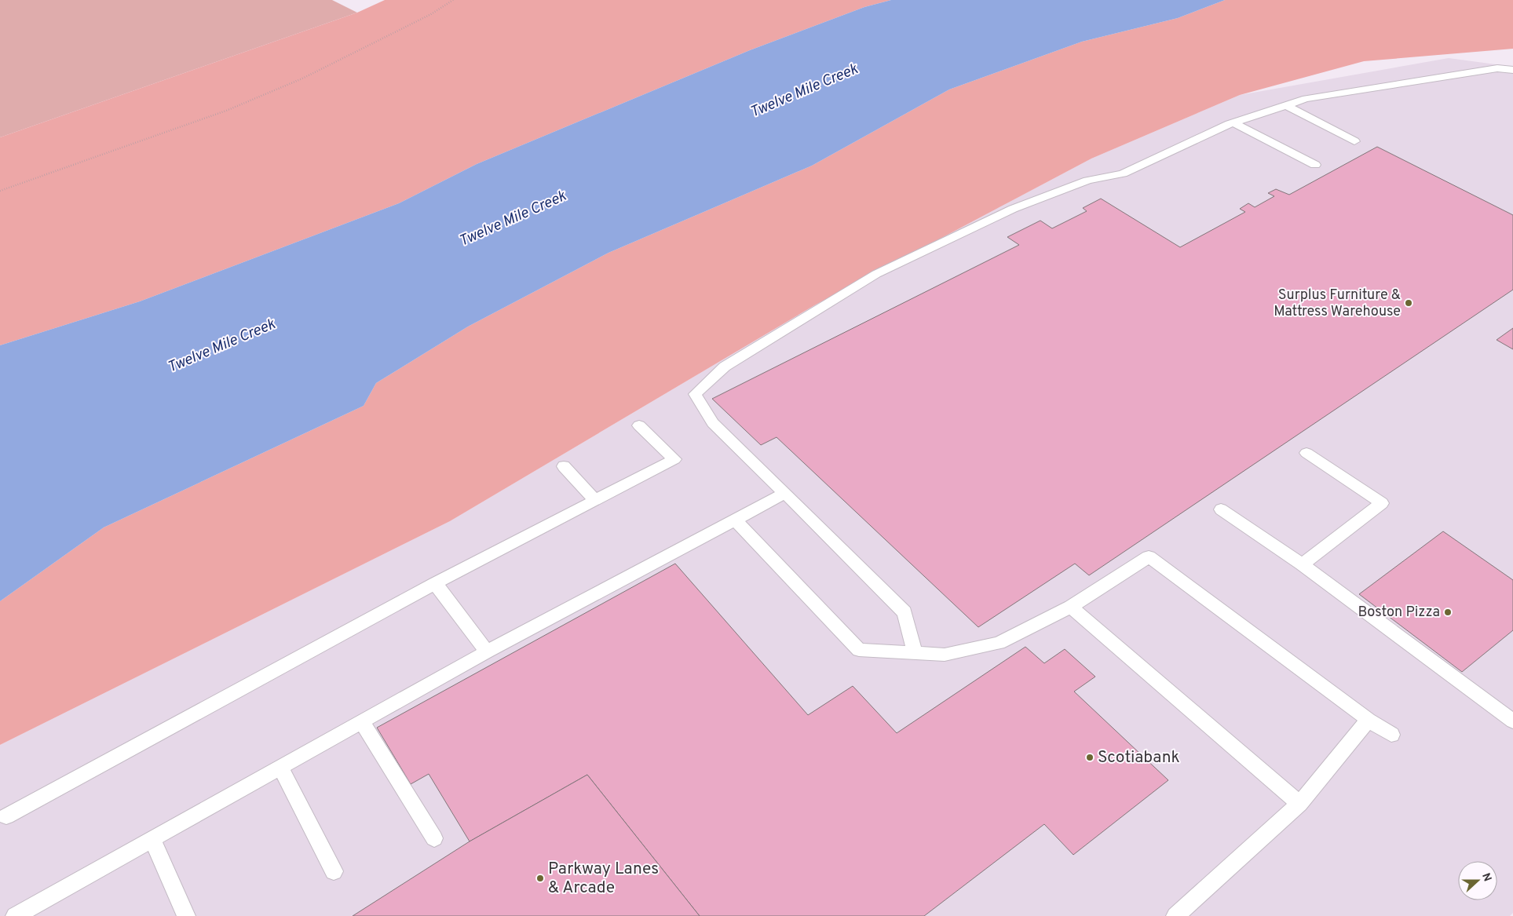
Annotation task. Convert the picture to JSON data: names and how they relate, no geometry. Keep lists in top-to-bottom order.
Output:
{
  "water": ["Twelve Mile Creek"],
  "places": [
    "Surplus Furniture & Mattress Warehouse",
    "Boston Pizza",
    "Scotiabank",
    "Parkway Lanes & Arcade"
  ],
  "north": "right"
}
